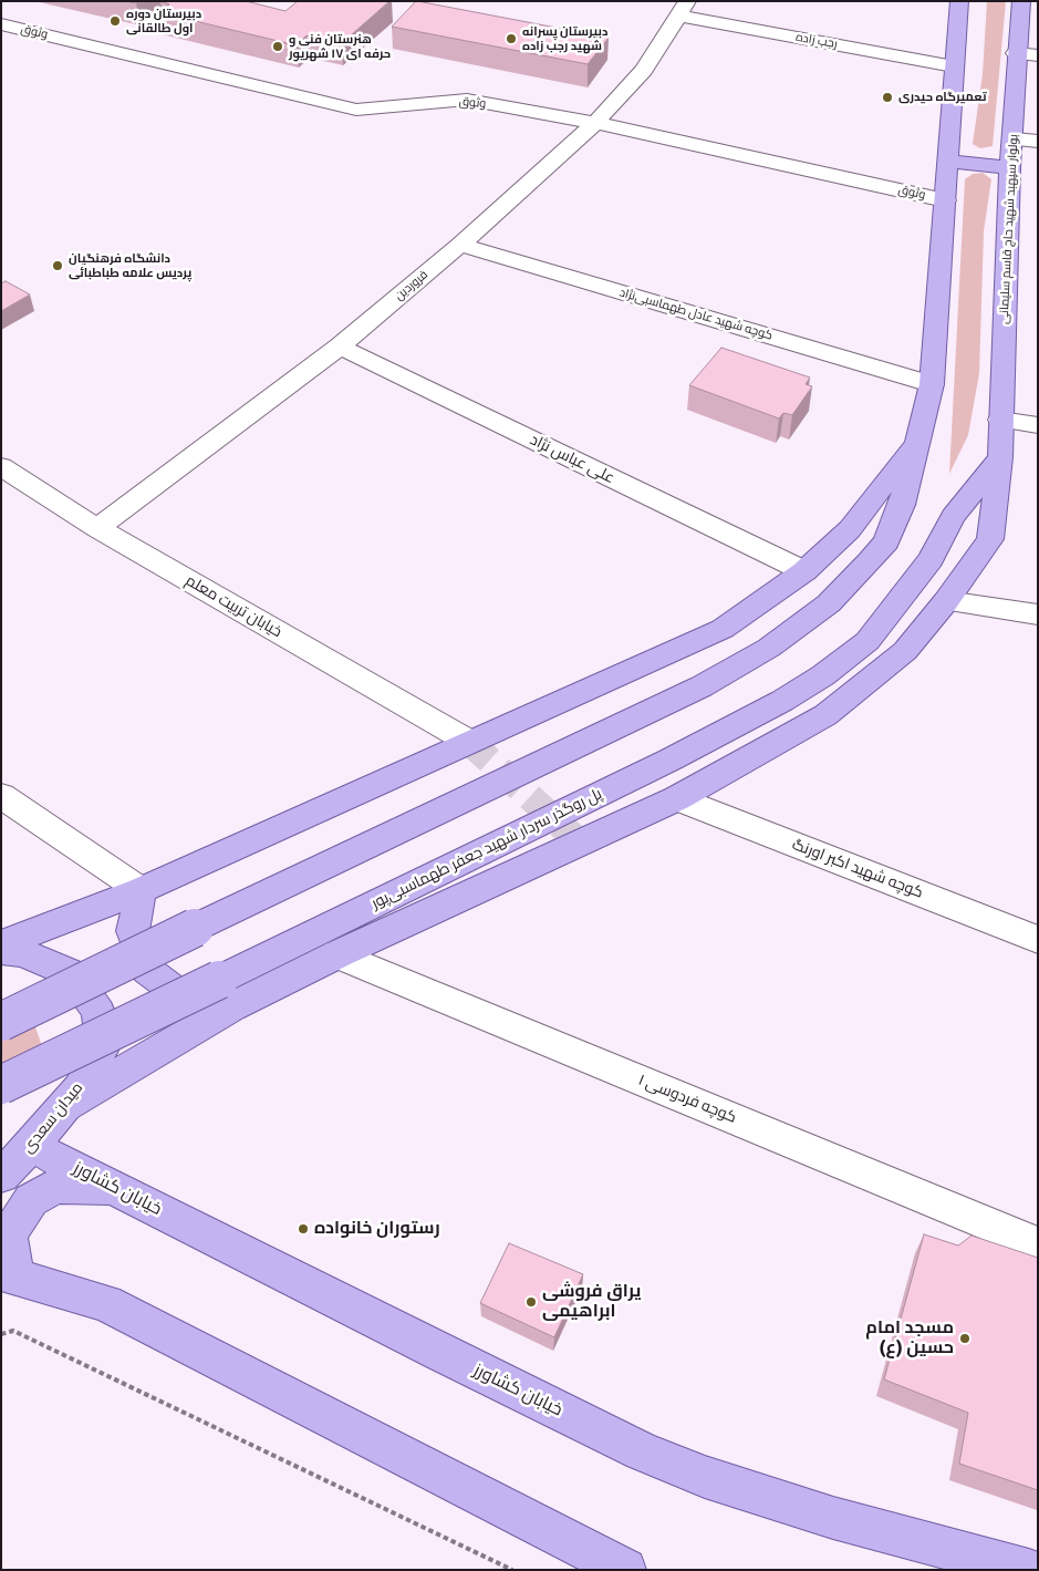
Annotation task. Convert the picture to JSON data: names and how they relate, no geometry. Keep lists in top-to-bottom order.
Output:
{
  "streets": {
    "main road": [
      "بولوار سپهبد شهید حاج قاسم سلیمانی",
      "پل روگذر سردار شهید جعفر طهماسبی‌پور",
      "میدان سعدی",
      "خیابان کشاورز"
    ],
    "street": [
      "وثوق",
      "رجب زاده",
      "فروردین",
      "کوچه شهید عادل طهماسبی‌نژاد",
      "علی عباس نژاد",
      "خیابان تربیت معلم",
      "کوچه شهید اکبر اورنگ",
      "کوچه فردوسی ۱"
    ]
  },
  "crossings": [
    ["وثوق", "فروردین"],
    ["رجب زاده", "فروردین"],
    ["بولوار سپهبد شهید حاج قاسم سلیمانی", "پل روگذر سردار شهید جعفر طهماسبی‌پور"],
    ["بولوار سپهبد شهید حاج قاسم سلیمانی", "کوچه شهید اکبر اورنگ"],
    ["بولوار سپهبد شهید حاج قاسم سلیمانی", "کوچه فردوسی ۱"],
    ["فروردین", "کوچه شهید عادل طهماسبی‌نژاد"],
    ["فروردین", "علی عباس نژاد"],
    ["فروردین", "خیابان تربیت معلم"],
    ["میدان سعدی", "خیابان کشاورز"]
  ],
  "places": [
    "دبیرستان دوره اول طالقانی",
    "دبیرستان پسرانه شهید رجب زاده",
    "هنرستان فنی و حرفه ای ۱۷ شهریور",
    "تعمیرگاه حیدری",
    "دانشگاه فرهنگیان پردیس علامه طباطبائی",
    "رستوران خانواده",
    "یراق فروشی ابراهیمی",
    "مسجد امام حسین (ع)"
  ]
}
